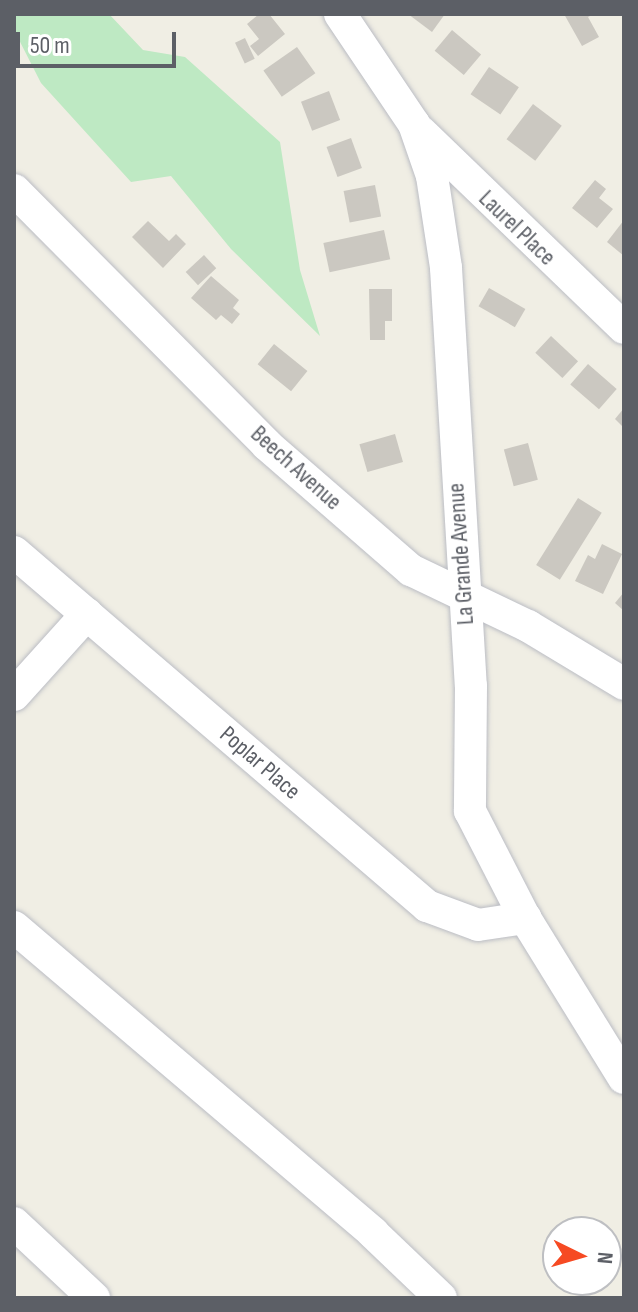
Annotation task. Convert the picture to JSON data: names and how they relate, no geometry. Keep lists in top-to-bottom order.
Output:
{
  "streets": {
    "street": [
      "Laurel Place",
      "Beech Avenue",
      "La Grande Avenue",
      "Poplar Place"
    ]
  },
  "crossings": [
    ["Laurel Place", "La Grande Avenue"],
    ["Beech Avenue", "La Grande Avenue"],
    ["La Grande Avenue", "Poplar Place"]
  ],
  "scale_bar": "50 m",
  "north": "right"
}
